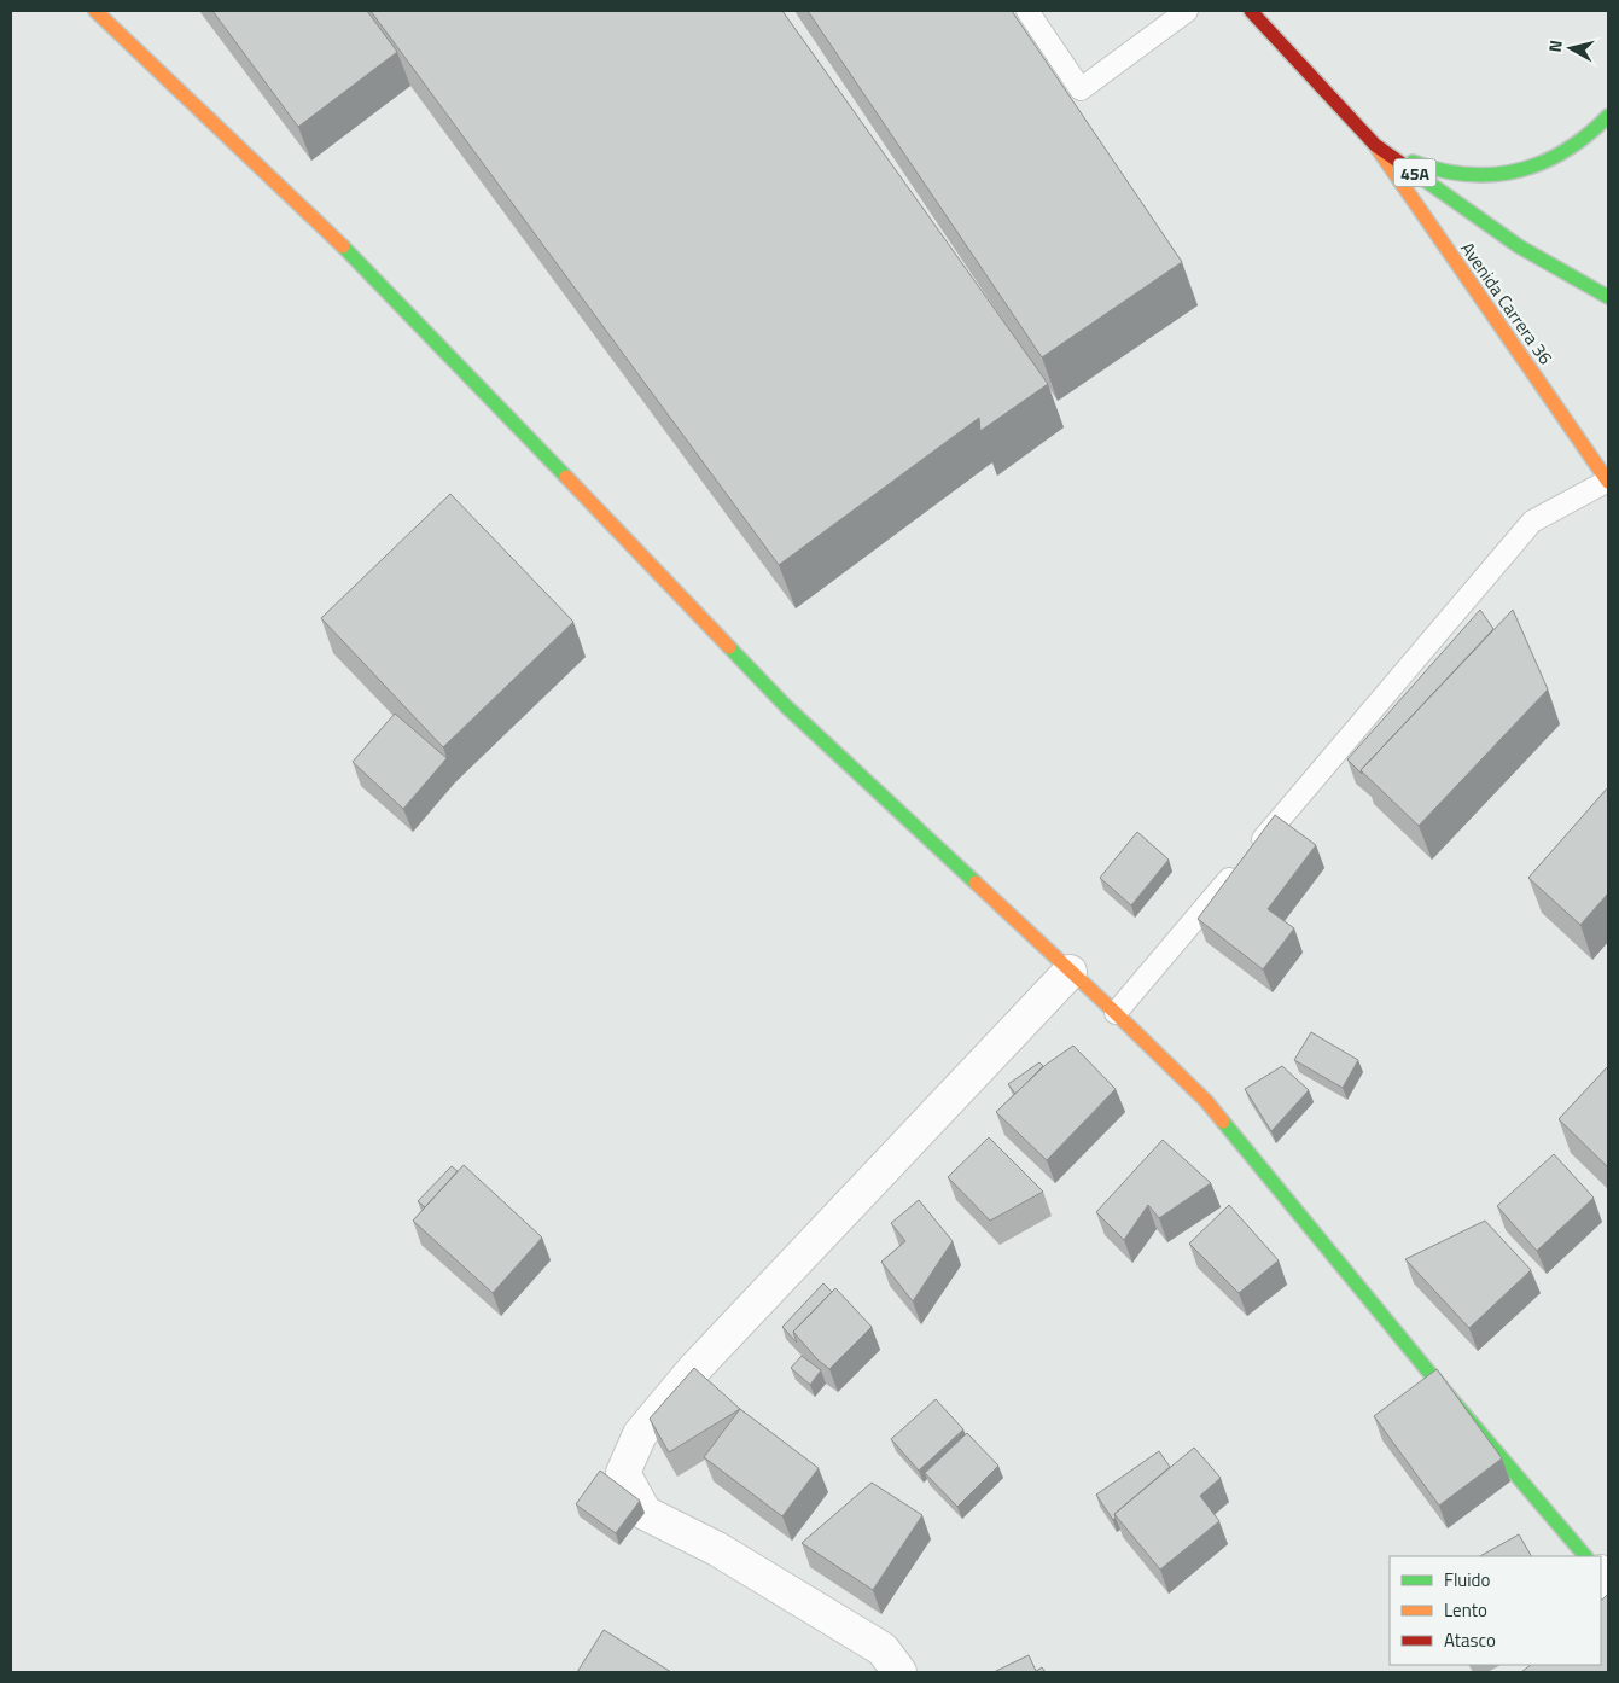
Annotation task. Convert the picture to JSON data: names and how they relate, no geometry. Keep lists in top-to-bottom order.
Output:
{
  "streets": {
    "main road": ["45A", "Avenida Carrera 36"]
  },
  "crossings": [
    ["45A", "Avenida Carrera 36"]
  ],
  "legend": ["Fluido", "Lento", "Atasco"],
  "north": "left"
}
